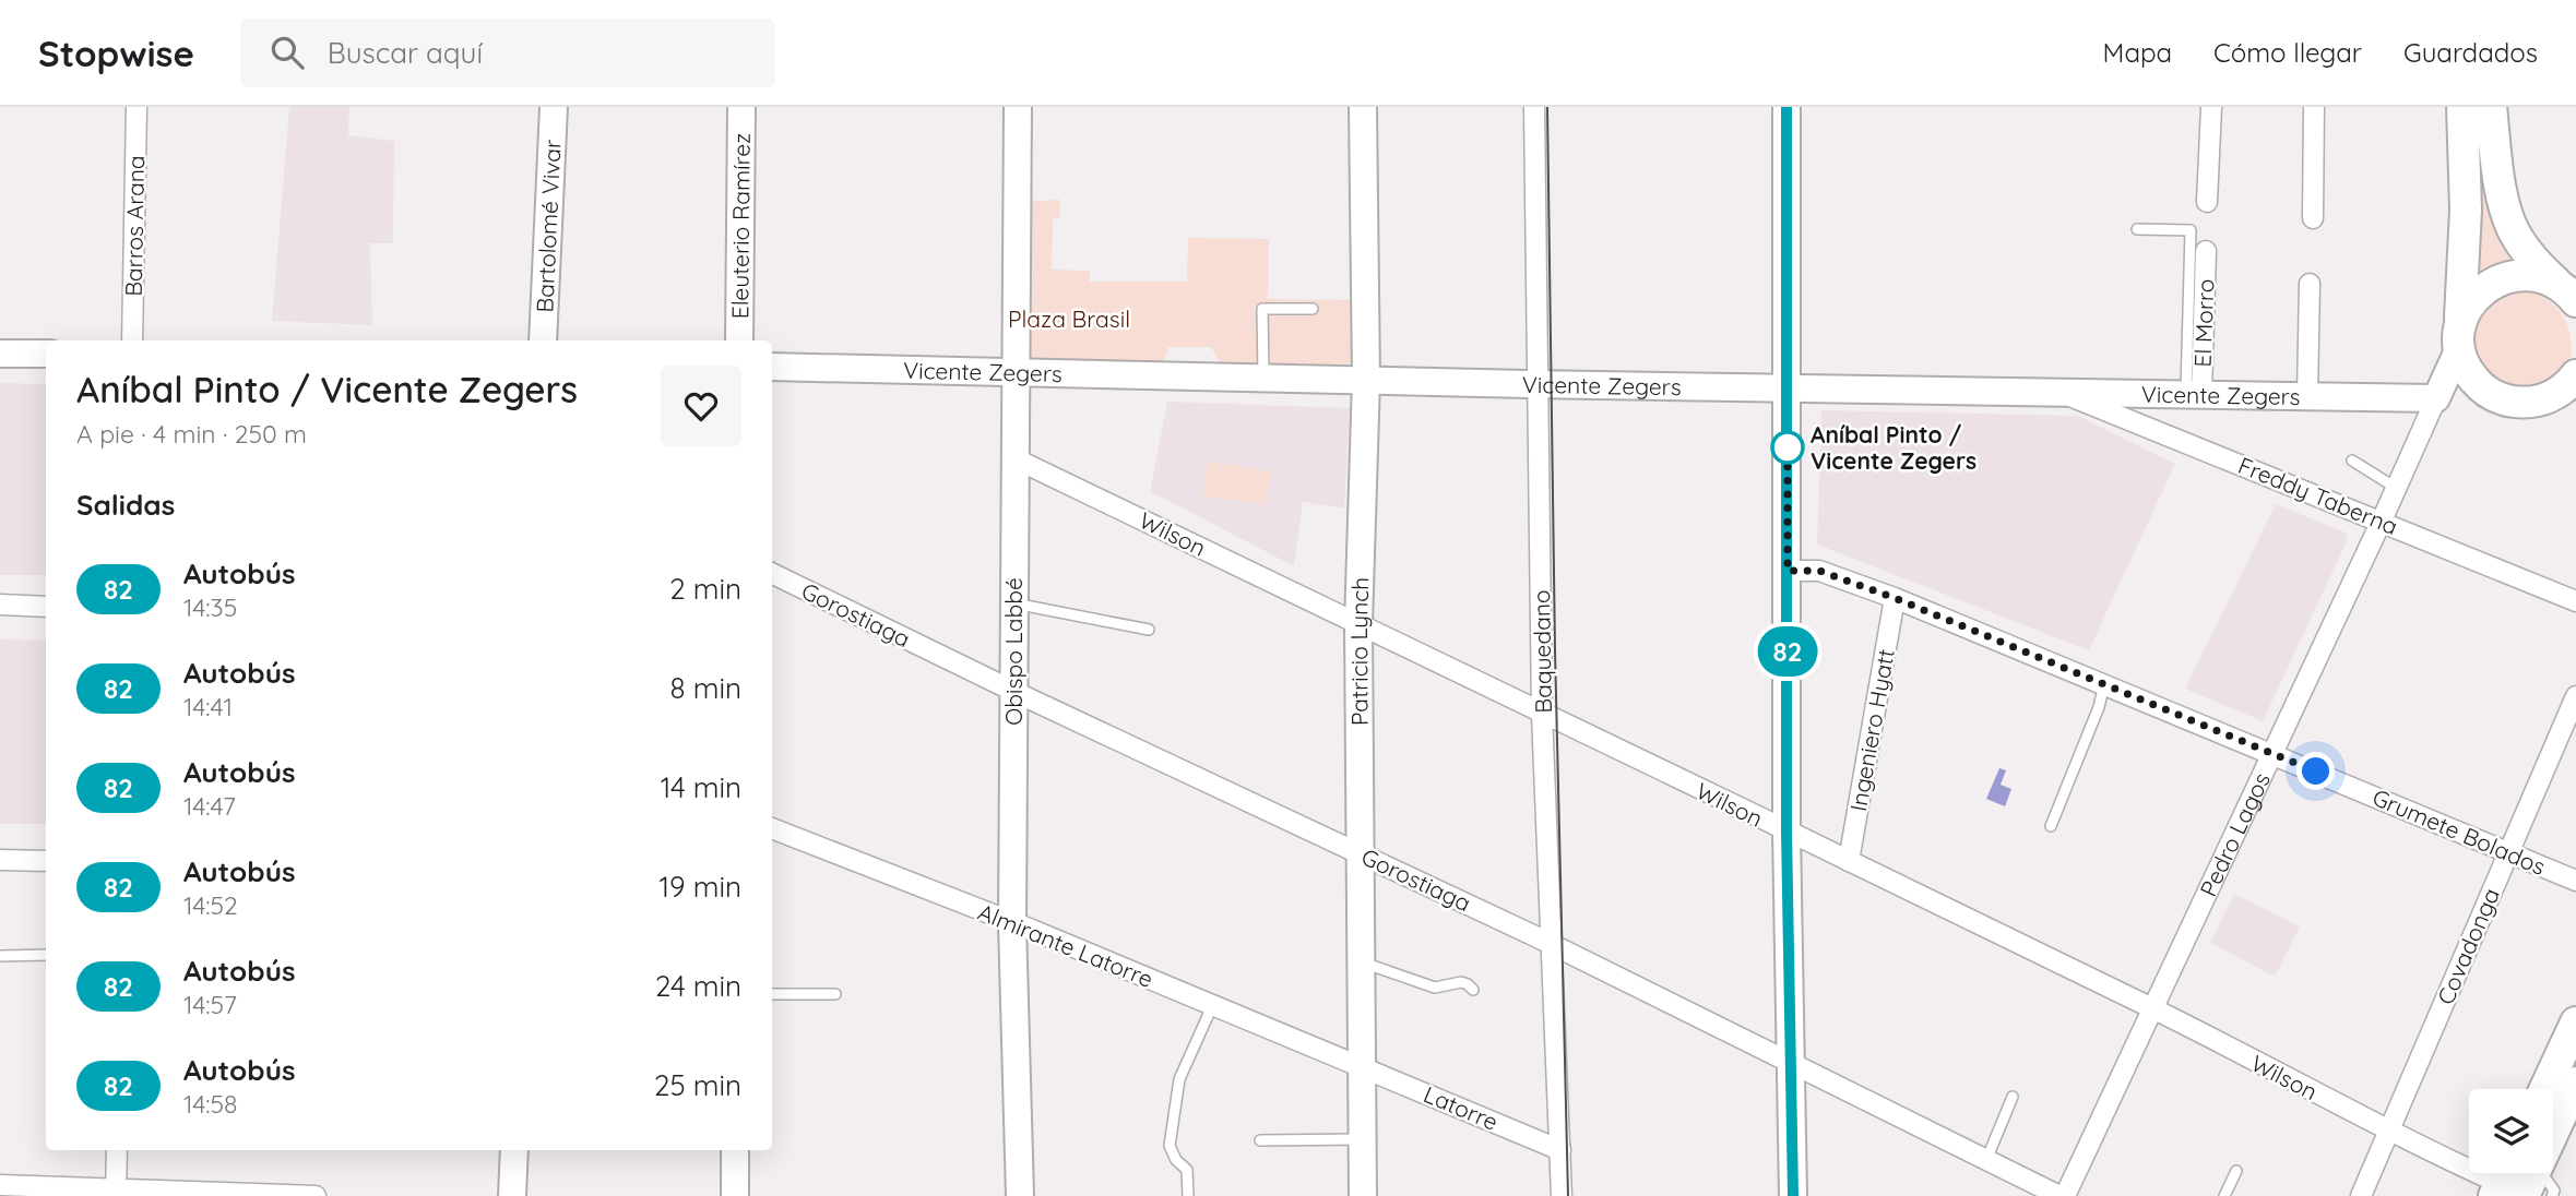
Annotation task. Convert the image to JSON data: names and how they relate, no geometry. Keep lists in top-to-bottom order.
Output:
{
  "streets": {
    "street": [
      "Bartolomé Vivar",
      "Barros Arana",
      "Eleuterio Ramírez",
      "El Morro",
      "Vicente Zegers",
      "Freddy Taberna",
      "Wilson",
      "Gorostiaga",
      "Obispo Labbé",
      "Patricio Lynch",
      "Baquedano",
      "Ingeniero Hyatt",
      "Grumete Bolados",
      "Pedro Lagos",
      "Almirante Latorre",
      "Covadonga",
      "Latorre"
    ]
  },
  "crossings": [
    ["El Morro", "Vicente Zegers"],
    ["Vicente Zegers", "Freddy Taberna"],
    ["Vicente Zegers", "Obispo Labbé"],
    ["Vicente Zegers", "Patricio Lynch"],
    ["Vicente Zegers", "Baquedano"],
    ["Vicente Zegers", "Pedro Lagos"],
    ["Freddy Taberna", "Pedro Lagos"],
    ["Wilson", "Obispo Labbé"],
    ["Wilson", "Patricio Lynch"],
    ["Wilson", "Baquedano"],
    ["Wilson", "Ingeniero Hyatt"],
    ["Wilson", "Pedro Lagos"],
    ["Wilson", "Covadonga"],
    ["Gorostiaga", "Obispo Labbé"],
    ["Gorostiaga", "Patricio Lynch"],
    ["Gorostiaga", "Baquedano"],
    ["Gorostiaga", "Pedro Lagos"],
    ["Obispo Labbé", "Almirante Latorre"],
    ["Patricio Lynch", "Almirante Latorre"],
    ["Patricio Lynch", "Latorre"],
    ["Baquedano", "Latorre"],
    ["Ingeniero Hyatt", "Grumete Bolados"],
    ["Grumete Bolados", "Pedro Lagos"],
    ["Grumete Bolados", "Covadonga"],
    ["Almirante Latorre", "Latorre"]
  ],
  "parks": ["Plaza Brasil"],
  "places": ["Aníbal Pinto / Vicente Zegers"],
  "lines": ["bus line 82"],
  "page": {
    "header": "Stopwise",
    "search": "Buscar aquí",
    "nav": ["Mapa", "Cómo llegar", "Guardados"],
    "on_map": "82",
    "heading": [
      ["Aníbal Pinto / Vicente Zegers", "A pie · 4 min · 250 m"],
      "Salidas"
    ],
    "list": [
      {
        "mark": "82",
        "name": "Autobús",
        "note": "14:35",
        "value": "2 min"
      },
      {
        "mark": "82",
        "name": "Autobús",
        "note": "14:41",
        "value": "8 min"
      },
      {
        "mark": "82",
        "name": "Autobús",
        "note": "14:47",
        "value": "14 min"
      },
      {
        "mark": "82",
        "name": "Autobús",
        "note": "14:52",
        "value": "19 min"
      },
      {
        "mark": "82",
        "name": "Autobús",
        "note": "14:57",
        "value": "24 min"
      },
      {
        "mark": "82",
        "name": "Autobús",
        "note": "14:58",
        "value": "25 min"
      }
    ]
  }
}
